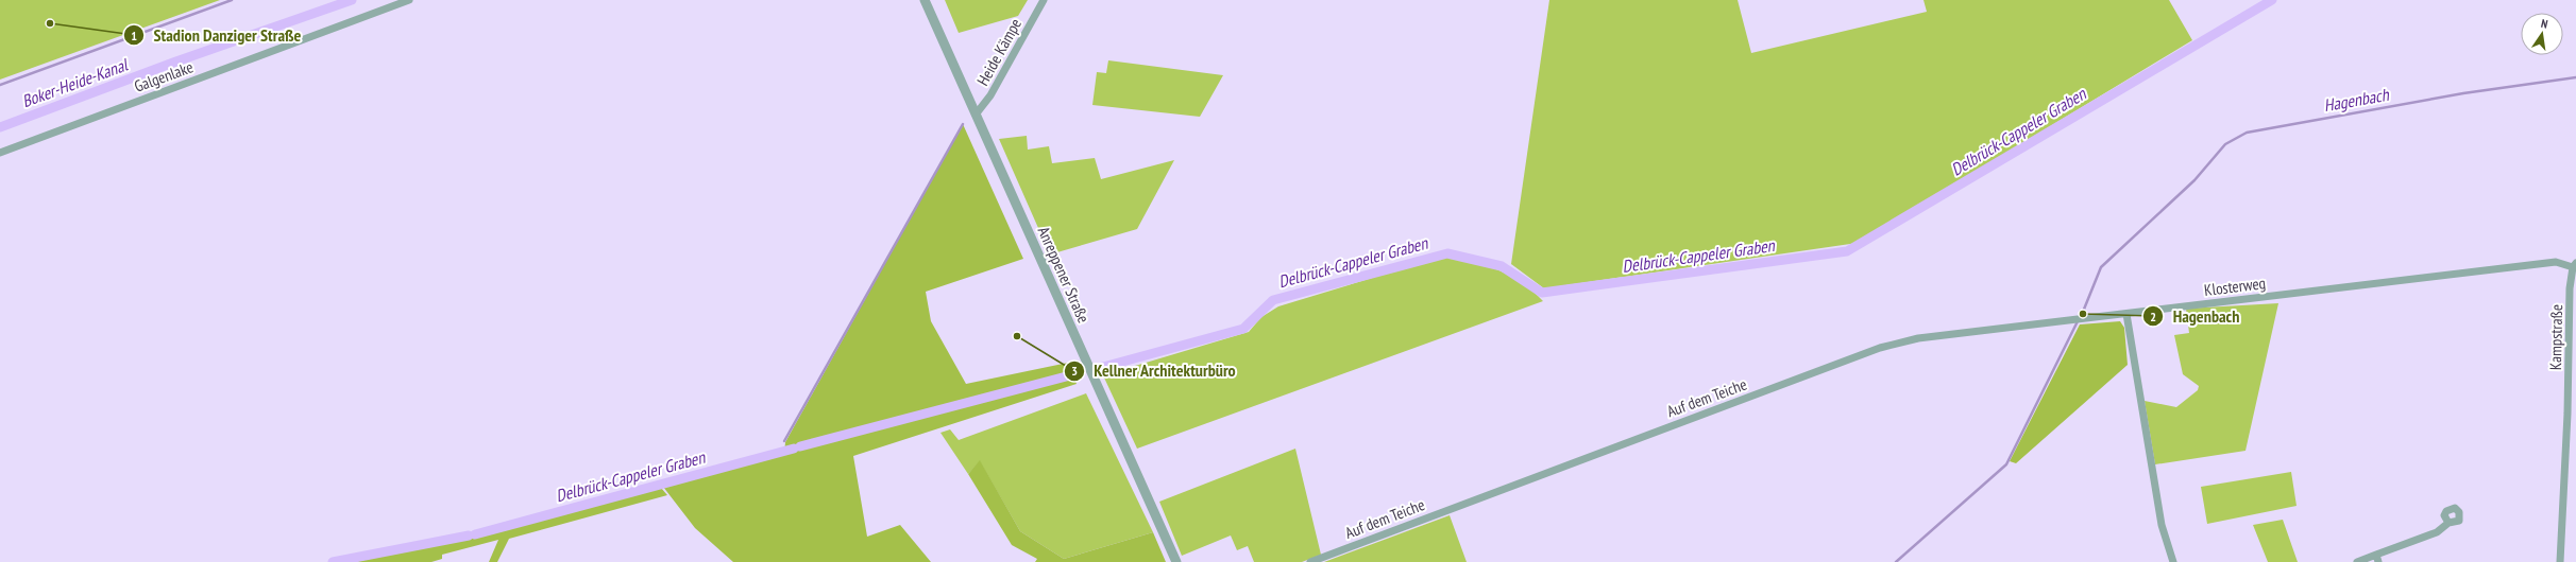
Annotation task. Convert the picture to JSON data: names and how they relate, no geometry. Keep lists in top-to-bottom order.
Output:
{
  "streets": {
    "street": [
      "Heide Kämpe",
      "Galgenlake",
      "Anreppener Straße",
      "Klosterweg",
      "Kampstraße",
      "Auf dem Teiche"
    ]
  },
  "crossings": [
    ["Heide Kämpe", "Anreppener Straße"],
    ["Klosterweg", "Kampstraße"],
    ["Klosterweg", "Auf dem Teiche"]
  ],
  "water": ["Boker-Heide-Kanal", "Hagenbach", "Delbrück-Cappeler Graben"],
  "places": ["Stadion Danziger Straße", "Hagenbach", "Kellner Architekturbüro"],
  "north": "top"
}
